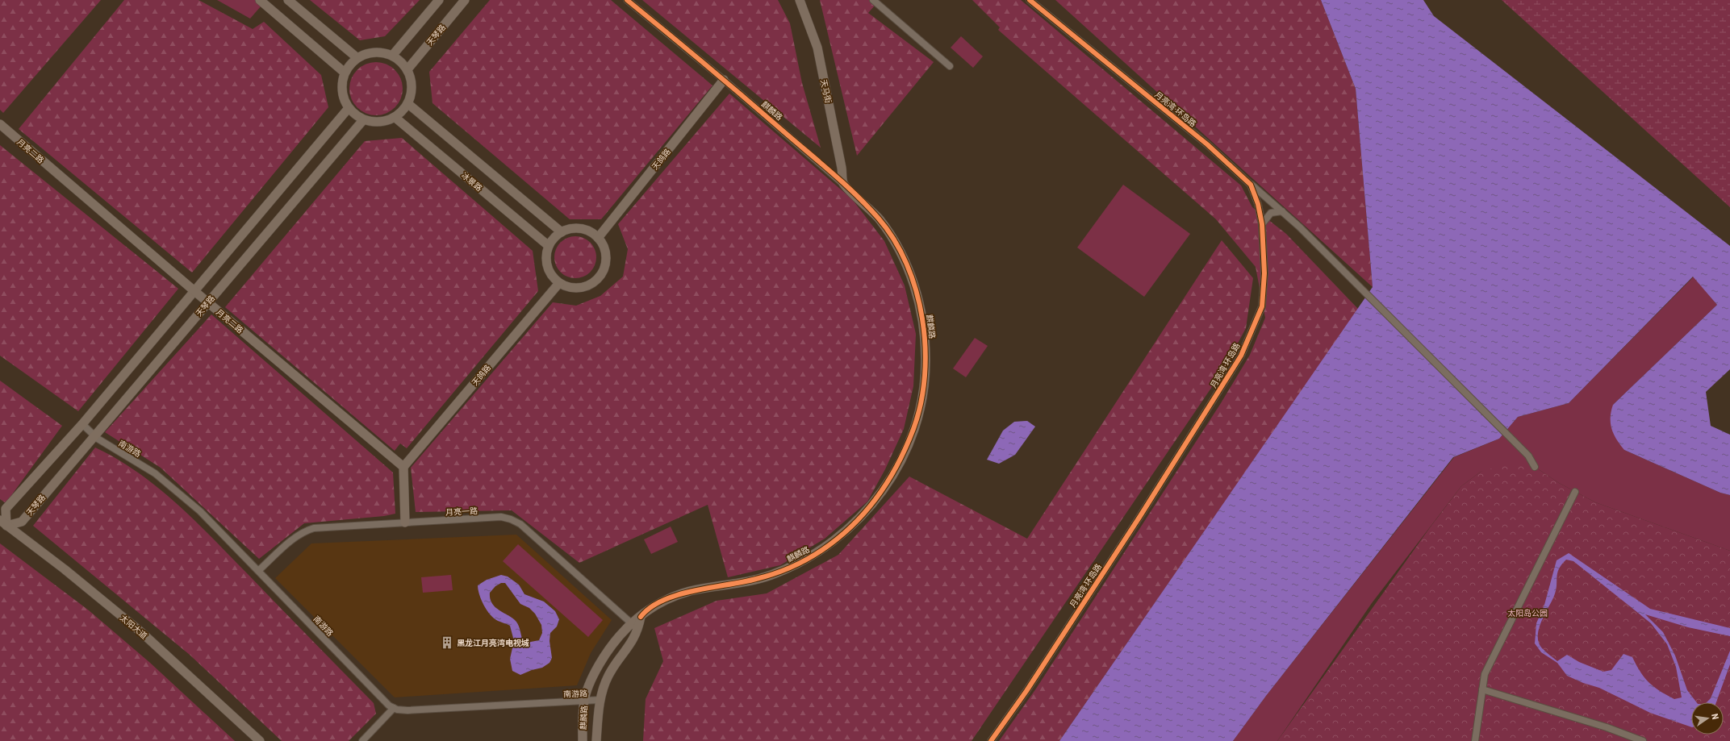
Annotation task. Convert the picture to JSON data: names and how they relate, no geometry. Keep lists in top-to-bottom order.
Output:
{
  "streets": {
    "street": [
      "天琴路",
      "天马街",
      "月亮湾·环岛路",
      "麒麟路",
      "月亮二路",
      "天鸽路",
      "冰景路",
      "南游路",
      "月亮一路",
      "太阳大道"
    ]
  },
  "crossings": [
    ["天琴路", "月亮二路"],
    ["天琴路", "冰景路"],
    ["天琴路", "南游路"],
    ["天琴路", "太阳大道"],
    ["天马街", "麒麟路"],
    ["麒麟路", "天鸽路"],
    ["麒麟路", "南游路"],
    ["麒麟路", "月亮一路"],
    ["月亮二路", "天鸽路"],
    ["天鸽路", "冰景路"],
    ["南游路", "月亮一路"]
  ],
  "parks": ["太阳岛公园"],
  "places": {
    "building": ["黑龙江月亮湾电视城"]
  },
  "north": "right"
}
